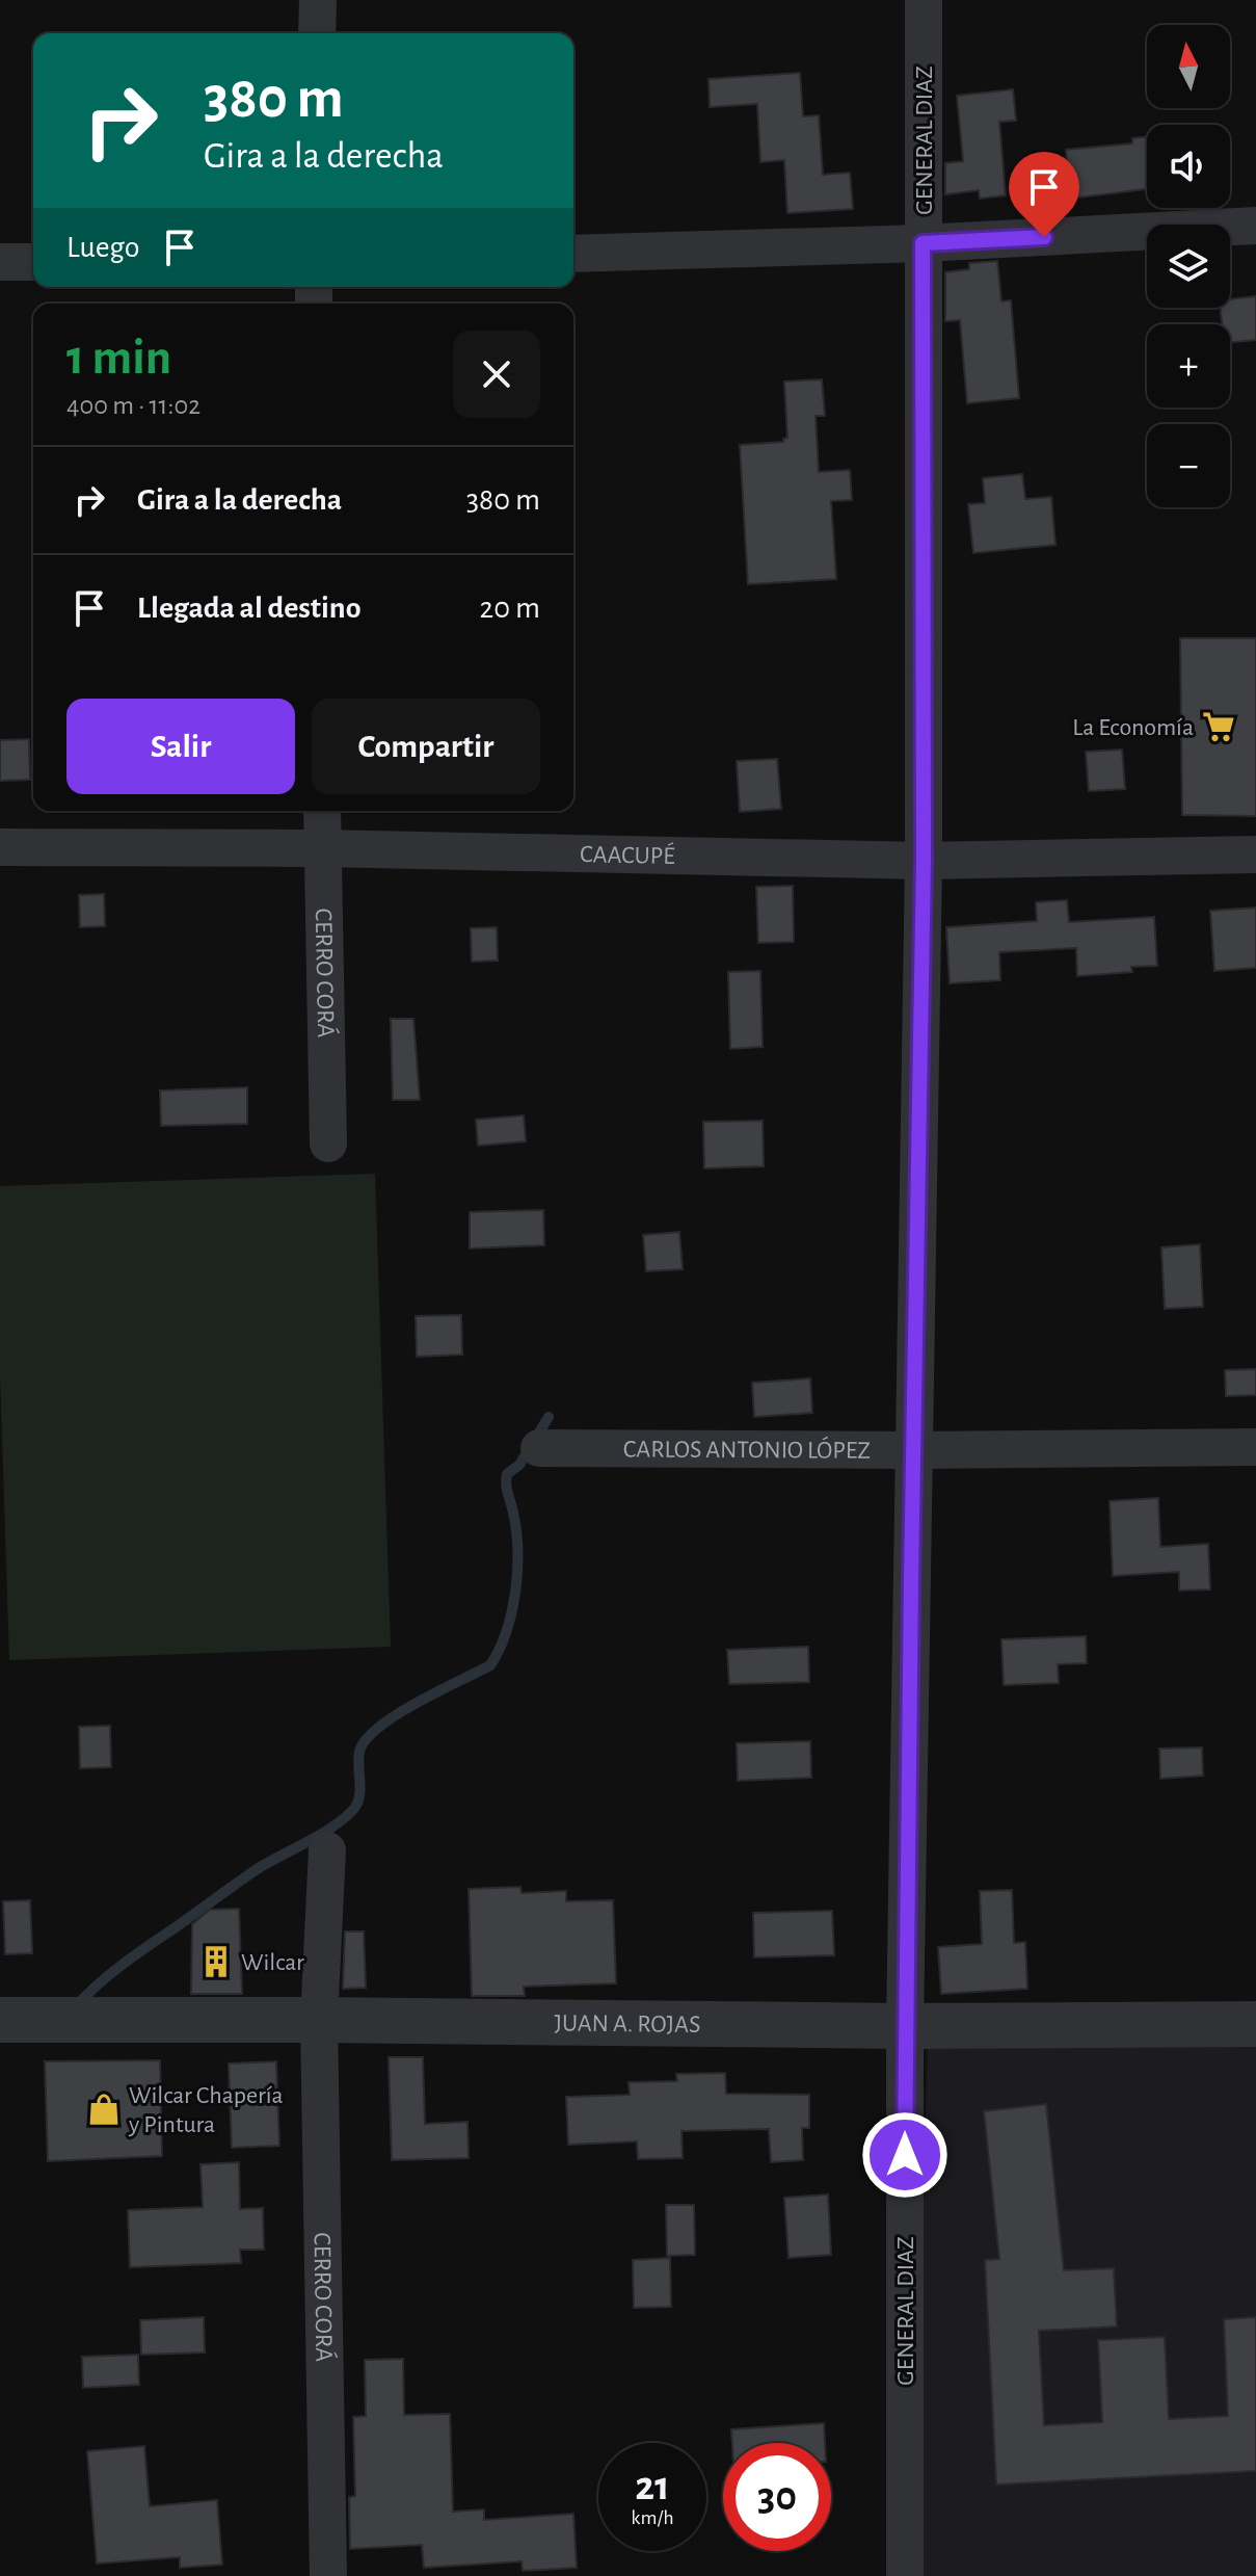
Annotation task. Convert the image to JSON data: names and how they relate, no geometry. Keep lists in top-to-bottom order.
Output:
{
  "streets": {
    "street": [
      "GENERAL DIAZ",
      "CAACUPÉ",
      "CERRO CORÁ",
      "CARLOS ANTONIO LÓPEZ",
      "JUAN A. ROJAS"
    ]
  },
  "crossings": [
    ["GENERAL DIAZ", "CAACUPÉ"],
    ["GENERAL DIAZ", "CARLOS ANTONIO LÓPEZ"],
    ["GENERAL DIAZ", "JUAN A. ROJAS"],
    ["CAACUPÉ", "CERRO CORÁ"],
    ["CERRO CORÁ", "JUAN A. ROJAS"]
  ],
  "places": {
    "supermarket": ["La Economía"],
    "building": ["Wilcar"],
    "shop": ["Wilcar Chapería y Pintura"]
  },
  "north": "top",
  "page": {
    "map_buttons": ["+", "−"],
    "turn": ["380 m", "Gira a la derecha"],
    "then": "Luego",
    "heading": ["1 min", "400 m · 11:02"],
    "list": [
      {
        "name": "Gira a la derecha",
        "value": "380 m"
      },
      {
        "name": "Llegada al destino",
        "value": "20 m"
      }
    ],
    "buttons": ["Salir", "Compartir"],
    "speed": "21 km/h",
    "limit": "30"
  }
}
